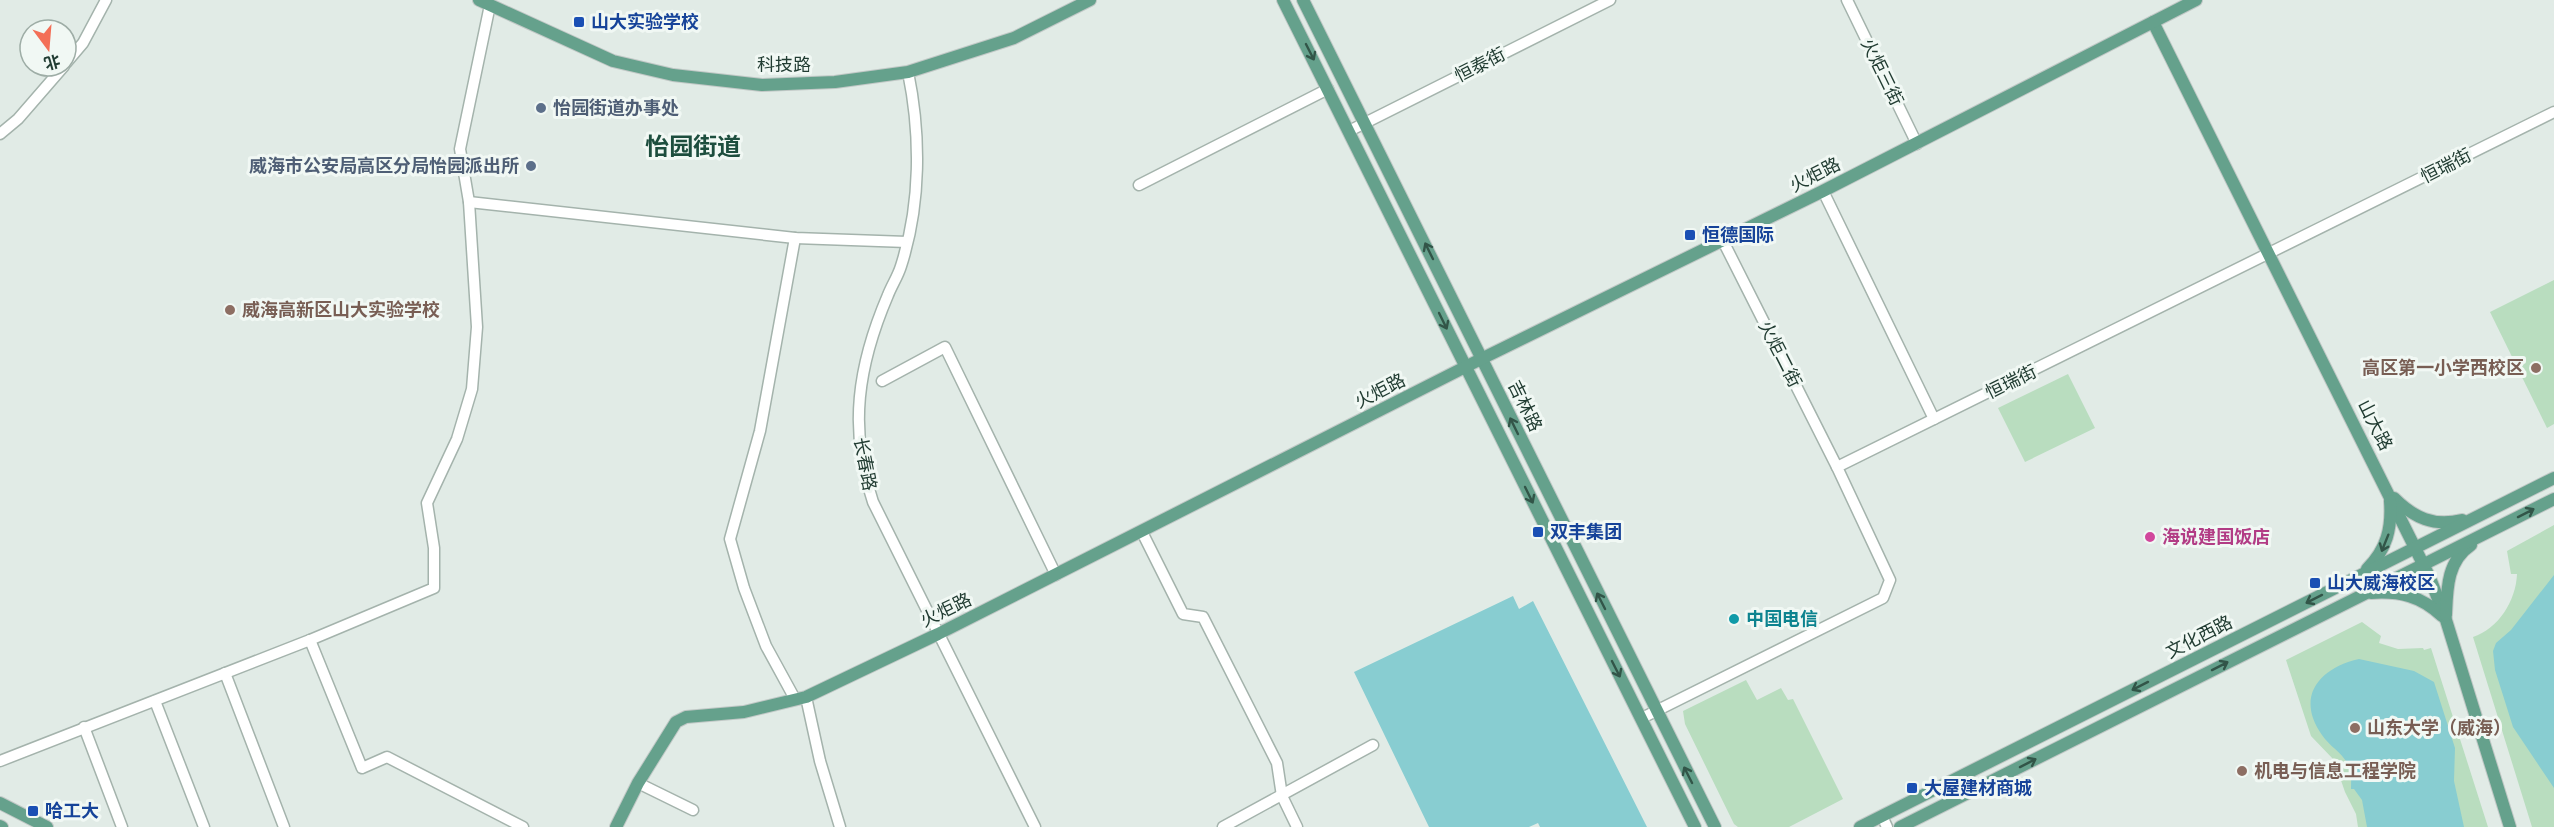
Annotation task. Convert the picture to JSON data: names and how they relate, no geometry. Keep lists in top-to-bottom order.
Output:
{
  "streets": {
    "main road": [
      "科技路",
      "火炬路",
      "吉林路",
      "山大路",
      "文化西路"
    ],
    "street": [
      "恒泰街",
      "火炬三街",
      "恒瑞街",
      "火炬二街",
      "长春路"
    ]
  },
  "crossings": [
    ["科技路", "长春路"],
    ["恒泰街", "吉林路"],
    ["火炬三街", "火炬路"],
    ["恒瑞街", "火炬二街"],
    ["恒瑞街", "山大路"],
    ["火炬路", "火炬二街"],
    ["火炬路", "吉林路"],
    ["火炬路", "山大路"],
    ["火炬路", "长春路"],
    ["山大路", "文化西路"]
  ],
  "districts": ["怡园街道"],
  "places": {
    "transit": [
      "山大实验学校",
      "恒德国际",
      "双丰集团",
      "山大威海校区",
      "大屋建材商城",
      "哈工大"
    ],
    "other": [
      "怡园街道办事处",
      "威海市公安局高区分局怡园派出所",
      "威海高新区山大实验学校",
      "高区第一小学西校区",
      "海说建国饭店",
      "中国电信",
      "山东大学（威海）",
      "机电与信息工程学院"
    ]
  },
  "north": "bottom"
}
